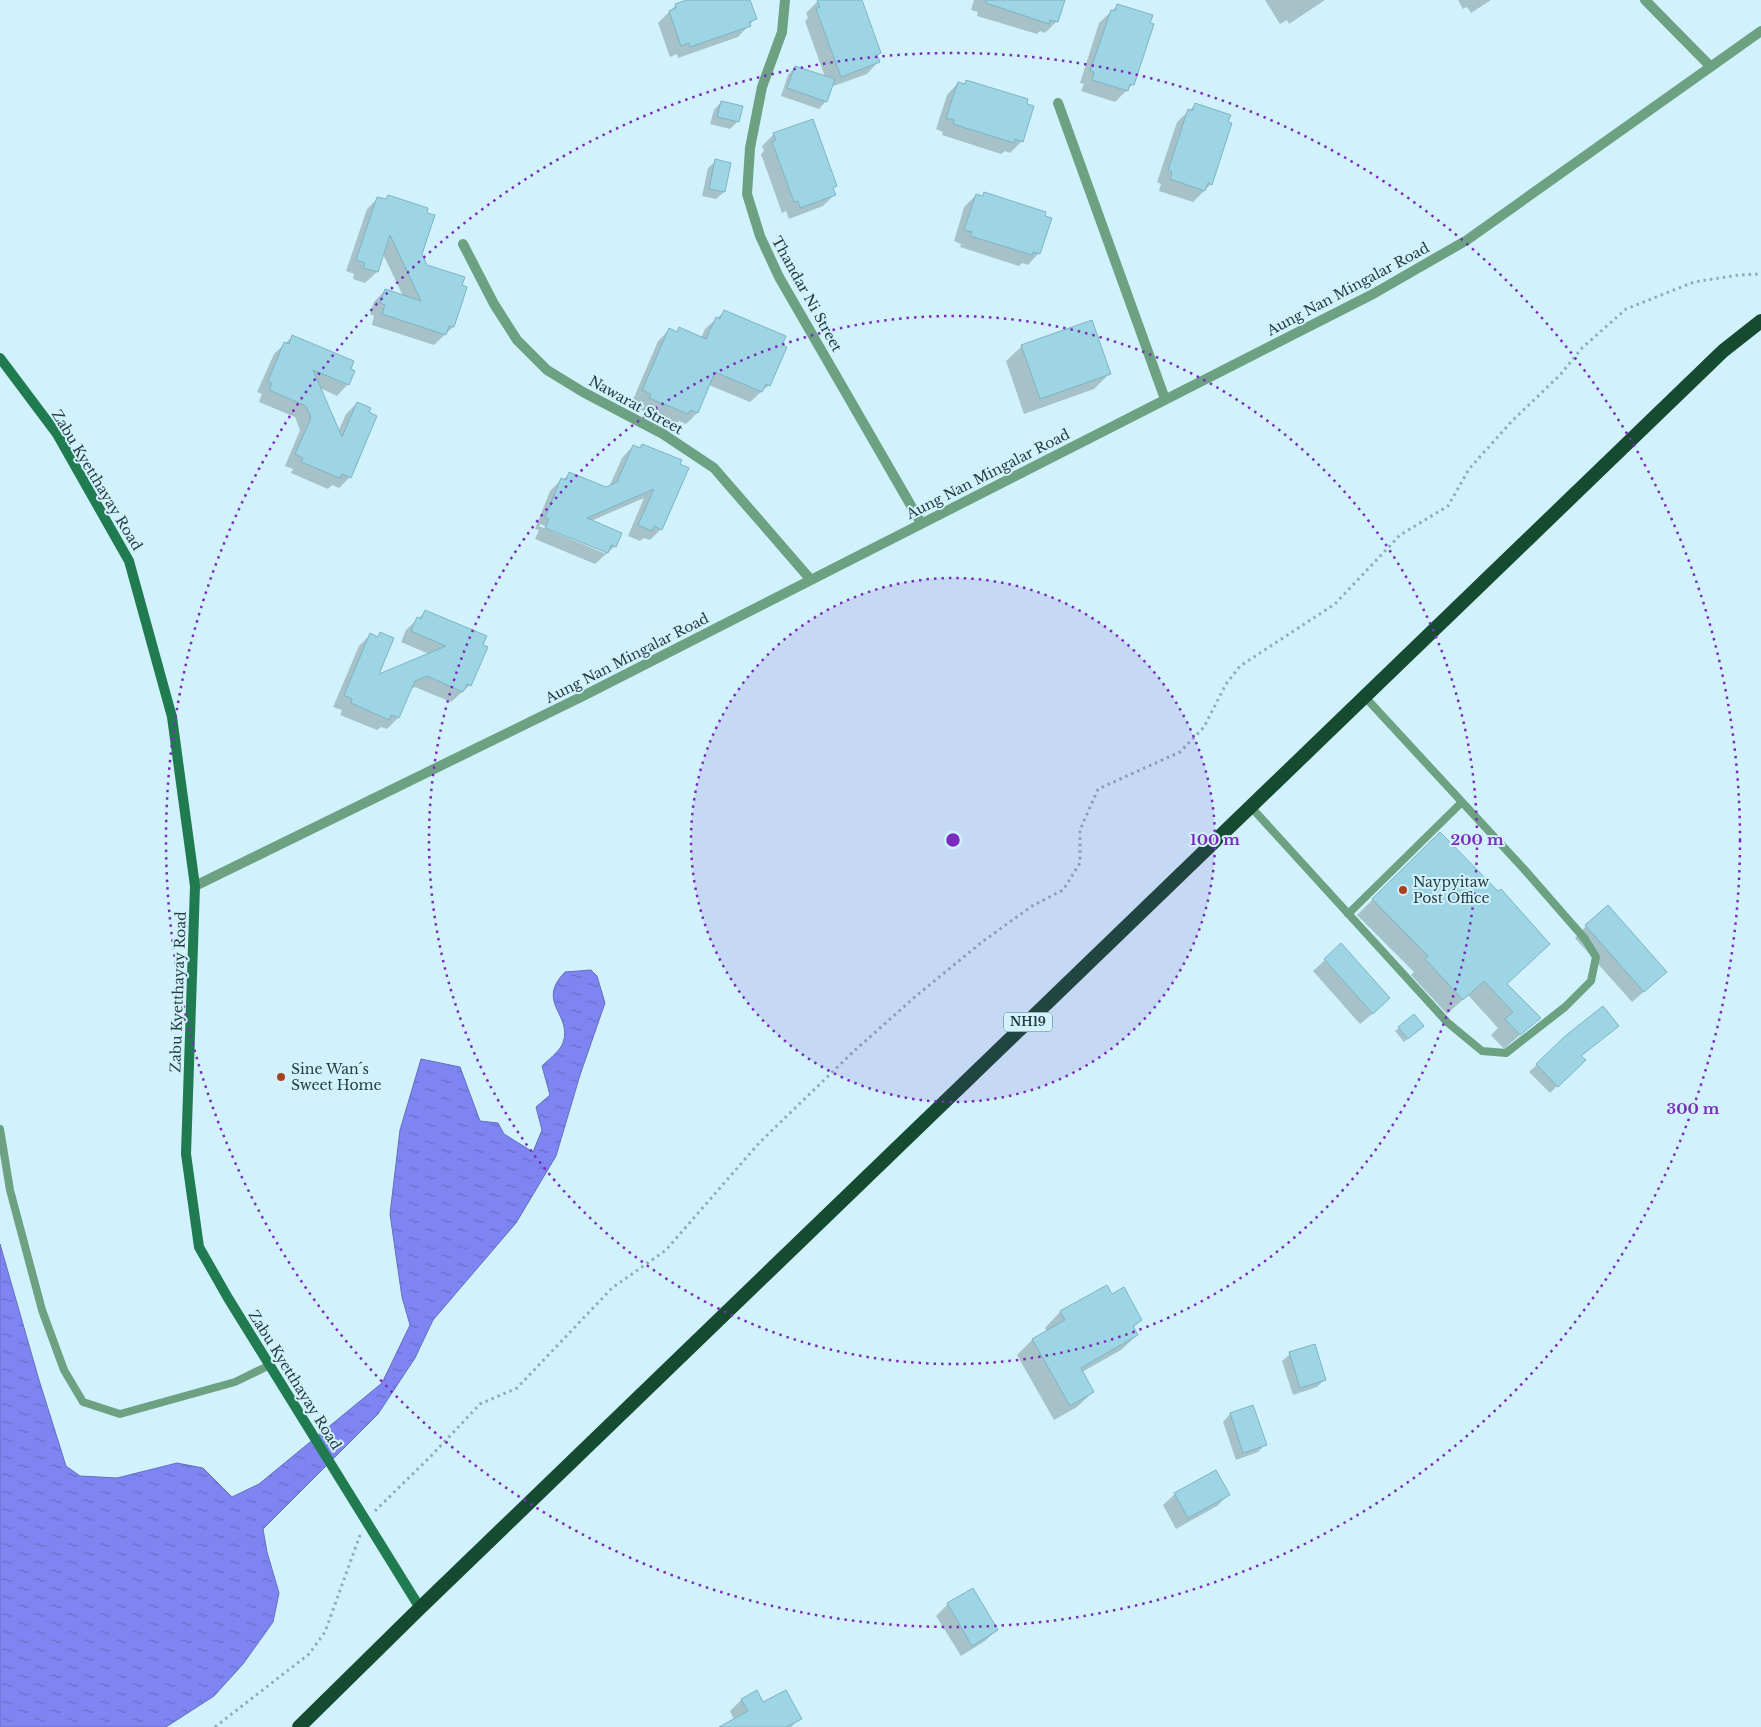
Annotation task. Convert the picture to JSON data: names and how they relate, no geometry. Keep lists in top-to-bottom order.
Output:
{
  "streets": {
    "highway": ["NH19"],
    "main road": ["Zabu Kyetthayay Road"],
    "street": ["Aung Nan Mingalar Road", "Thandar Ni Street", "Nawarat Street"]
  },
  "crossings": [
    ["Aung Nan Mingalar Road", "Thandar Ni Street"],
    ["Aung Nan Mingalar Road", "Nawarat Street"],
    ["Aung Nan Mingalar Road", "Zabu Kyetthayay Road"],
    ["Zabu Kyetthayay Road", "NH19"]
  ],
  "places": ["Naypyitaw Post Office", "Sine Wan´s Sweet Home"],
  "rings": ["100 m", "200 m", "300 m"]
}
